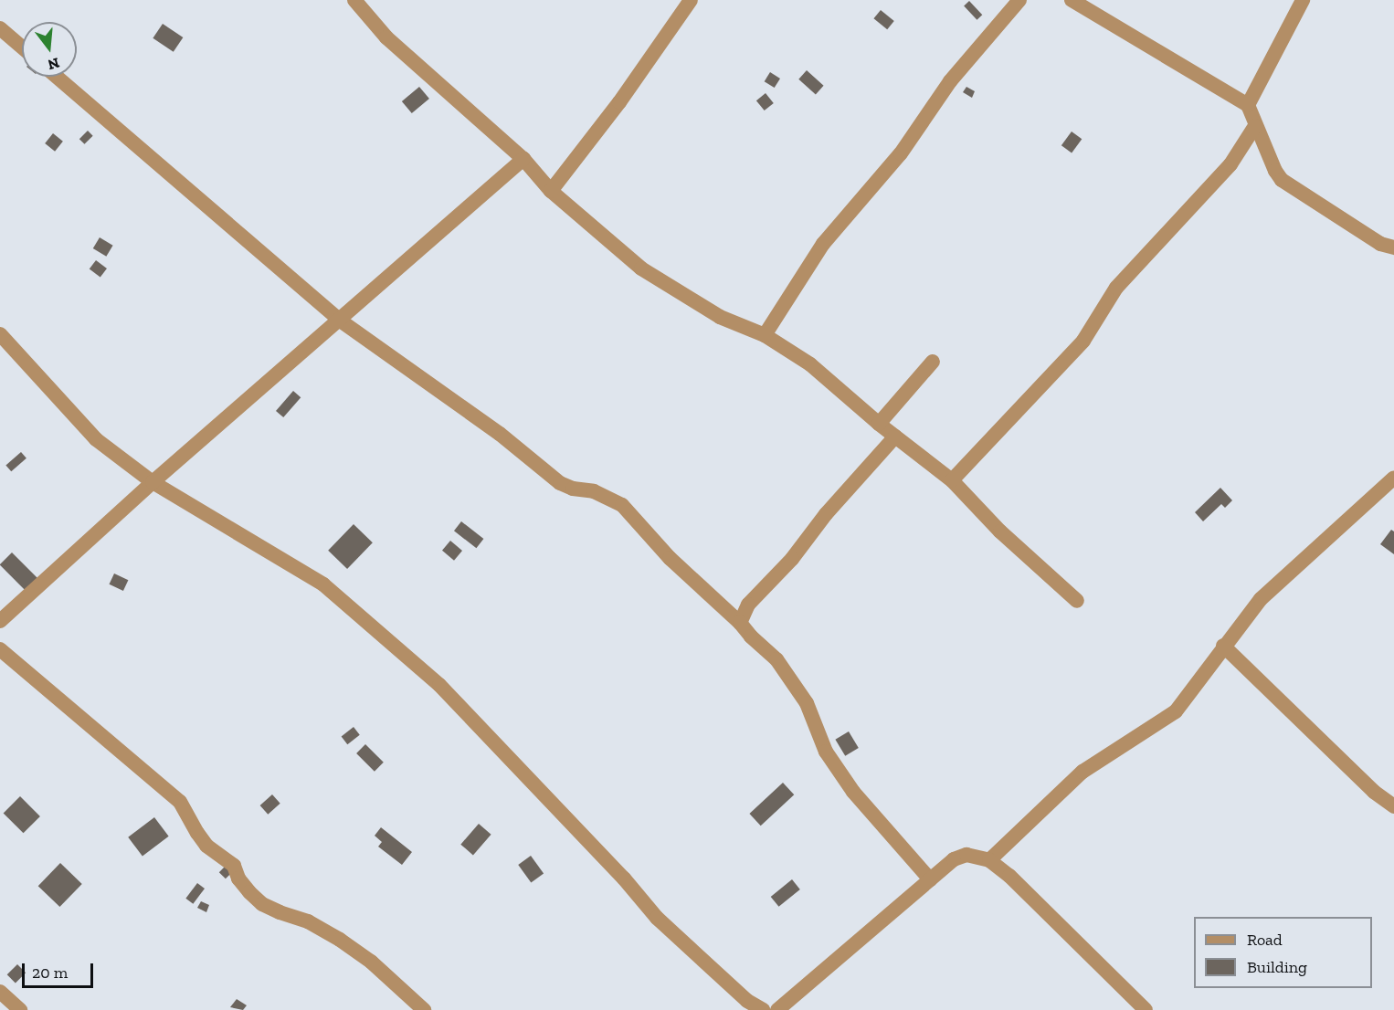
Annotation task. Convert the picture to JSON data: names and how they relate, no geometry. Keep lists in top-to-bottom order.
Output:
{
  "legend": ["Road", "Building"],
  "scale_bar": "20 m",
  "north": "bottom"
}
